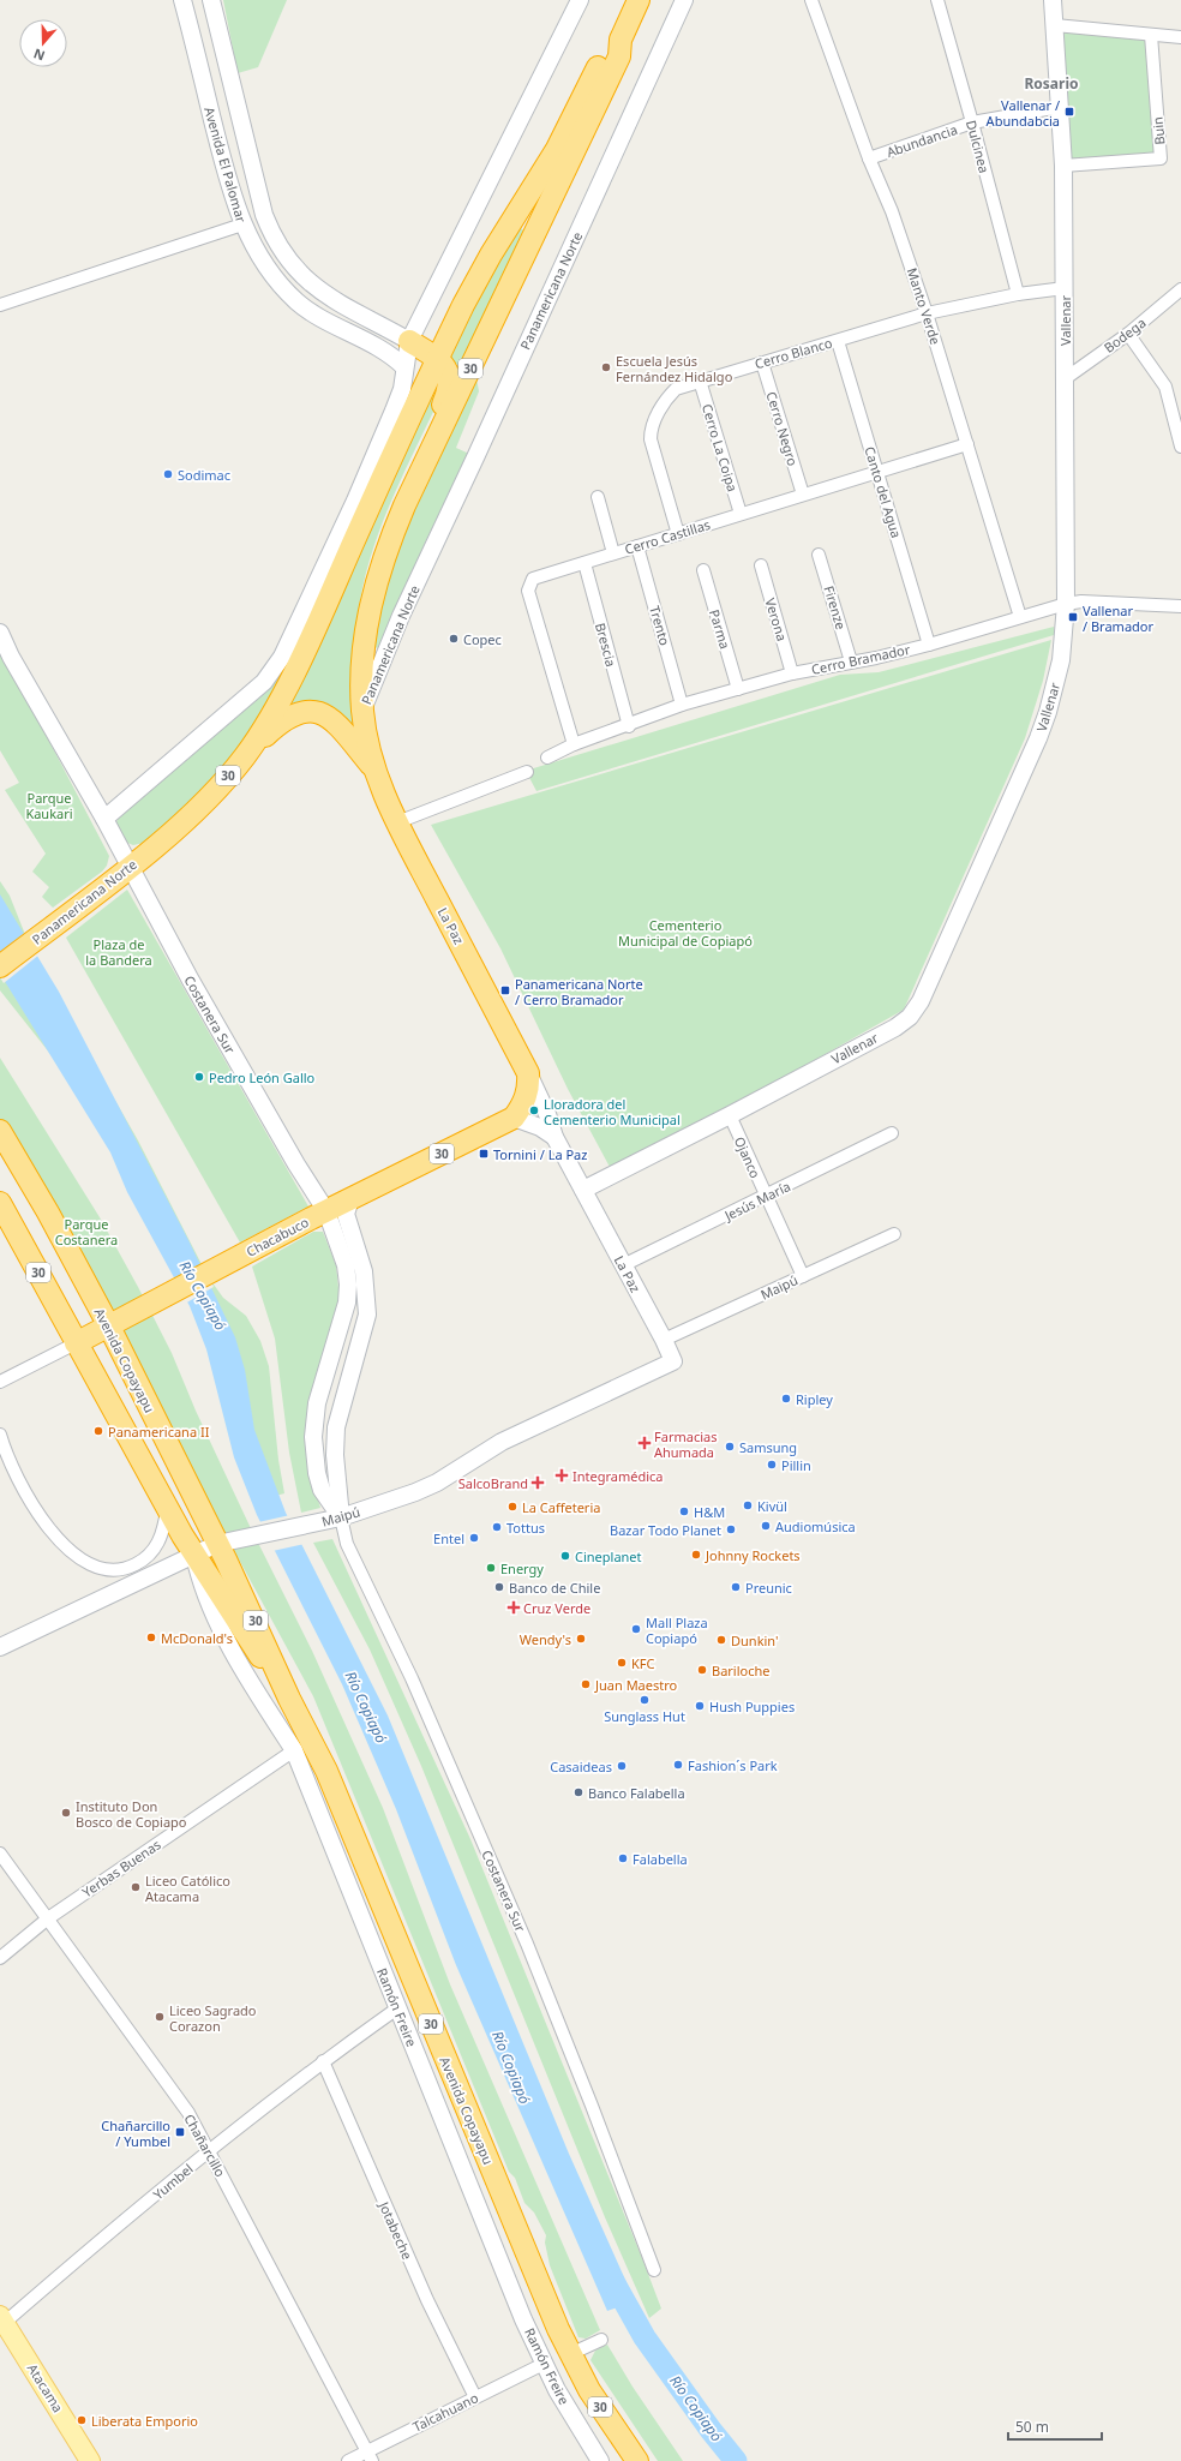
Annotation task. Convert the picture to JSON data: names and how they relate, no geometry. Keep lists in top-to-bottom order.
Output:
{
  "streets": {
    "highway": [
      "Panamericana Norte",
      "30",
      "La Paz",
      "Chacabuco",
      "Avenida Copayapu"
    ],
    "main road": ["Atacama"],
    "street": [
      "Buin",
      "Abundancia",
      "Dulcinea",
      "Avenida El Palomar",
      "Manto Verde",
      "Vallenar",
      "Bodega",
      "Cerro Blanco",
      "Cerro Negro",
      "Cerro La Coipa",
      "Canto del Agua",
      "Cerro Castillas",
      "Firenze",
      "Verona",
      "Trento",
      "Parma",
      "Brescia",
      "Cerro Bramador",
      "Costanera Sur",
      "Ojanco",
      "Jesús María",
      "Maipú",
      "Yerbas Buenas",
      "Ramón Freire",
      "Chañarcillo",
      "Yumbel",
      "Jotabeche",
      "Talcahuano"
    ]
  },
  "crossings": [
    ["Buin", "Vallenar"],
    ["Abundancia", "Dulcinea"],
    ["Abundancia", "Manto Verde"],
    ["Abundancia", "Vallenar"],
    ["Dulcinea", "Cerro Blanco"],
    ["Panamericana Norte", "La Paz"],
    ["Panamericana Norte", "Costanera Sur"],
    ["Manto Verde", "Cerro Blanco"],
    ["Manto Verde", "Cerro Castillas"],
    ["Manto Verde", "Cerro Bramador"],
    ["Vallenar", "Bodega"],
    ["Vallenar", "Cerro Blanco"],
    ["Vallenar", "Cerro Bramador"],
    ["Vallenar", "La Paz"],
    ["Vallenar", "Ojanco"],
    ["Cerro Blanco", "Cerro Negro"],
    ["Cerro Blanco", "Cerro La Coipa"],
    ["Cerro Blanco", "Canto del Agua"],
    ["Cerro Blanco", "Cerro Castillas"],
    ["Cerro Negro", "Cerro Castillas"],
    ["Cerro La Coipa", "Cerro Castillas"],
    ["Canto del Agua", "Cerro Castillas"],
    ["Canto del Agua", "Cerro Bramador"],
    ["Cerro Castillas", "Trento"],
    ["Cerro Castillas", "Brescia"],
    ["Cerro Castillas", "Cerro Bramador"],
    ["Firenze", "Cerro Bramador"],
    ["Verona", "Cerro Bramador"],
    ["Trento", "Cerro Bramador"],
    ["Parma", "Cerro Bramador"],
    ["Brescia", "Cerro Bramador"],
    ["La Paz", "Jesús María"],
    ["La Paz", "Maipú"],
    ["Costanera Sur", "Chacabuco"],
    ["Costanera Sur", "Maipú"],
    ["Ojanco", "Jesús María"],
    ["Ojanco", "Maipú"],
    ["Chacabuco", "Avenida Copayapu"],
    ["Maipú", "Avenida Copayapu"],
    ["Maipú", "Ramón Freire"],
    ["Avenida Copayapu", "Ramón Freire"],
    ["Yerbas Buenas", "Ramón Freire"],
    ["Yerbas Buenas", "Chañarcillo"],
    ["Ramón Freire", "Yumbel"],
    ["Ramón Freire", "Talcahuano"],
    ["Chañarcillo", "Yumbel"],
    ["Chañarcillo", "Talcahuano"],
    ["Yumbel", "Jotabeche"],
    ["Yumbel", "Atacama"],
    ["Jotabeche", "Talcahuano"]
  ],
  "districts": ["Rosario"],
  "water": ["Río Copiapó"],
  "parks": [
    "Parque Kaukari",
    "Cementerio Municipal de Copiapó",
    "Plaza de la Bandera",
    "Parque Costanera"
  ],
  "places": {
    "transit": [
      "Vallenar / Abundabcia",
      "Vallenar / Bramador",
      "Panamericana Norte / Cerro Bramador",
      "Tornini / La Paz",
      "Chañarcillo / Yumbel"
    ],
    "other": [
      "Escuela Jesús Fernández Hidalgo",
      "Sodimac",
      "Copec",
      "Pedro León Gallo",
      "Lloradora del Cementerio Municipal",
      "Ripley",
      "Panamericana II",
      "Samsung",
      "Pillin",
      "Kivül",
      "La Caffeteria",
      "H&M",
      "Audiomúsica",
      "Tottus",
      "Bazar Todo Planet",
      "Entel",
      "Johnny Rockets",
      "Cineplanet",
      "Energy",
      "Banco de Chile",
      "Preunic",
      "Mall Plaza Copiapó",
      "McDonald's",
      "Wendy's",
      "Dunkin'",
      "KFC",
      "Bariloche",
      "Juan Maestro",
      "Sunglass Hut",
      "Hush Puppies",
      "Fashion´s Park",
      "Casaideas",
      "Banco Falabella",
      "Instituto Don Bosco de Copiapo",
      "Falabella",
      "Liceo Católico Atacama",
      "Liceo Sagrado Corazon",
      "Liberata Emporio"
    ],
    "health": [
      "Farmacias Ahumada",
      "Integramédica",
      "SalcoBrand",
      "Cruz Verde"
    ]
  },
  "scale_bar": "50 m",
  "north": "bottom"
}
